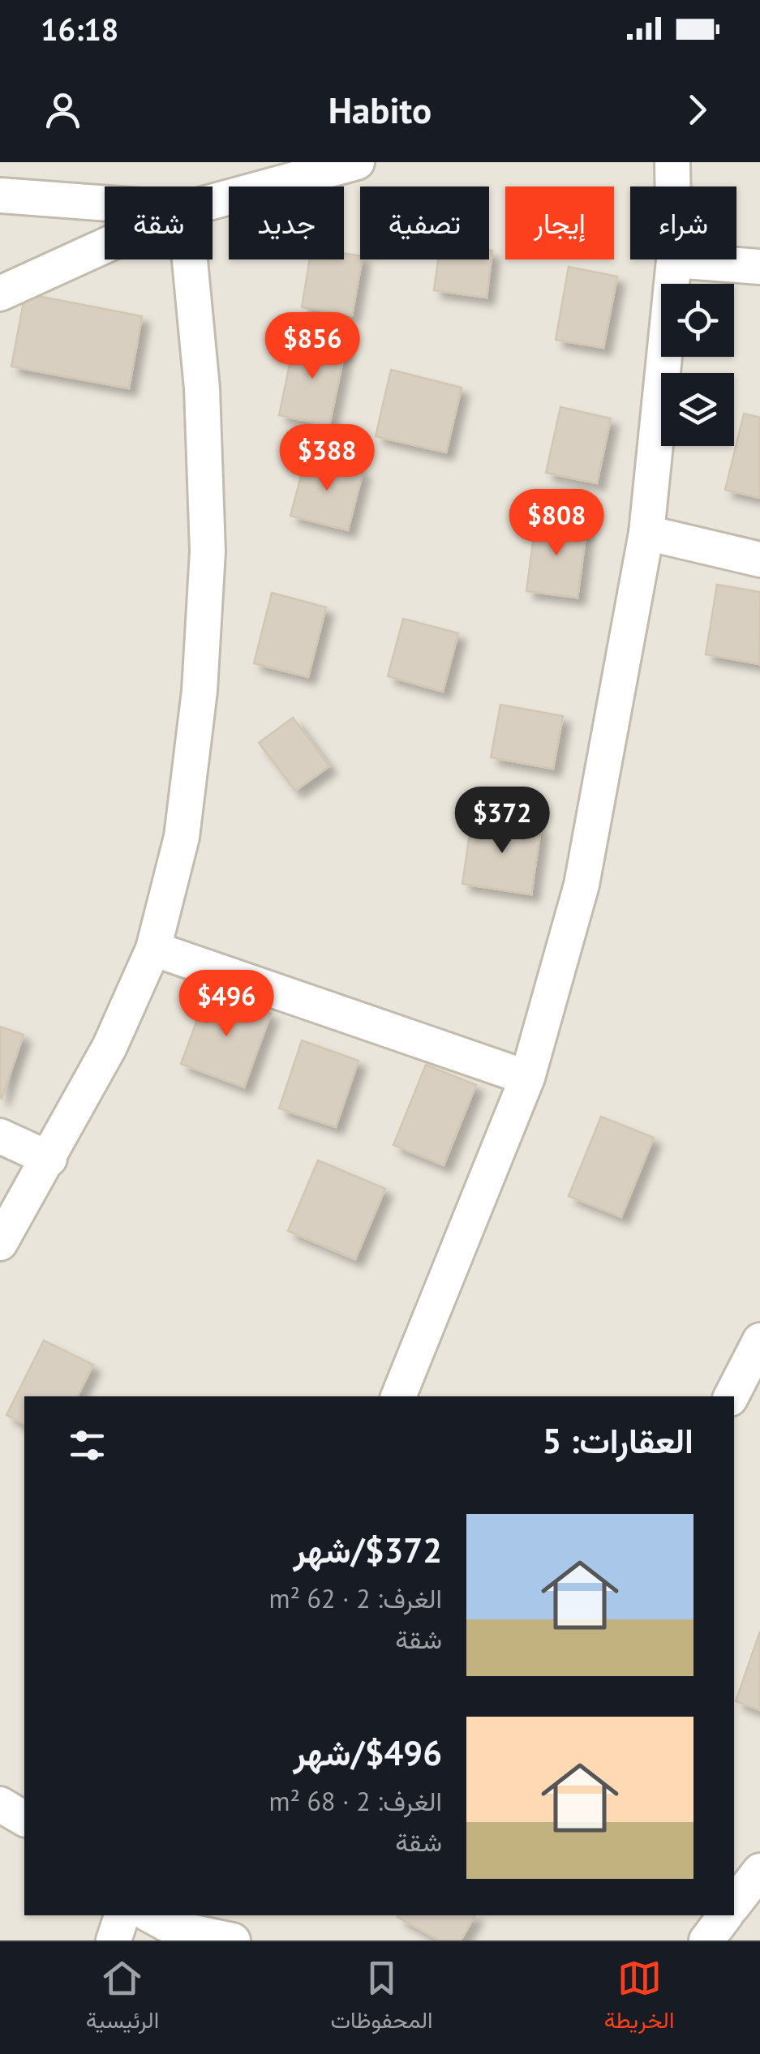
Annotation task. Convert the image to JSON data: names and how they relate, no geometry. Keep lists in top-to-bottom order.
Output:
{
  "page": {
    "status": "16:18",
    "header": "Habito",
    "chip": [
      "شراء",
      "إيجار",
      "تصفية",
      "جديد",
      "شقة"
    ],
    "price": [
      "$856",
      "$388",
      "$808",
      "$372",
      "$496"
    ],
    "heading": "العقارات: 5",
    "list": [
      {
        "name": "$372/شهر",
        "note": "الغرف: 2 · 62 m² · شقة"
      },
      {
        "name": "$496/شهر",
        "note": "الغرف: 2 · 68 m² · شقة"
      }
    ],
    "tabs": ["الخريطة", "المحفوظات", "الرئيسية"]
  }
}
